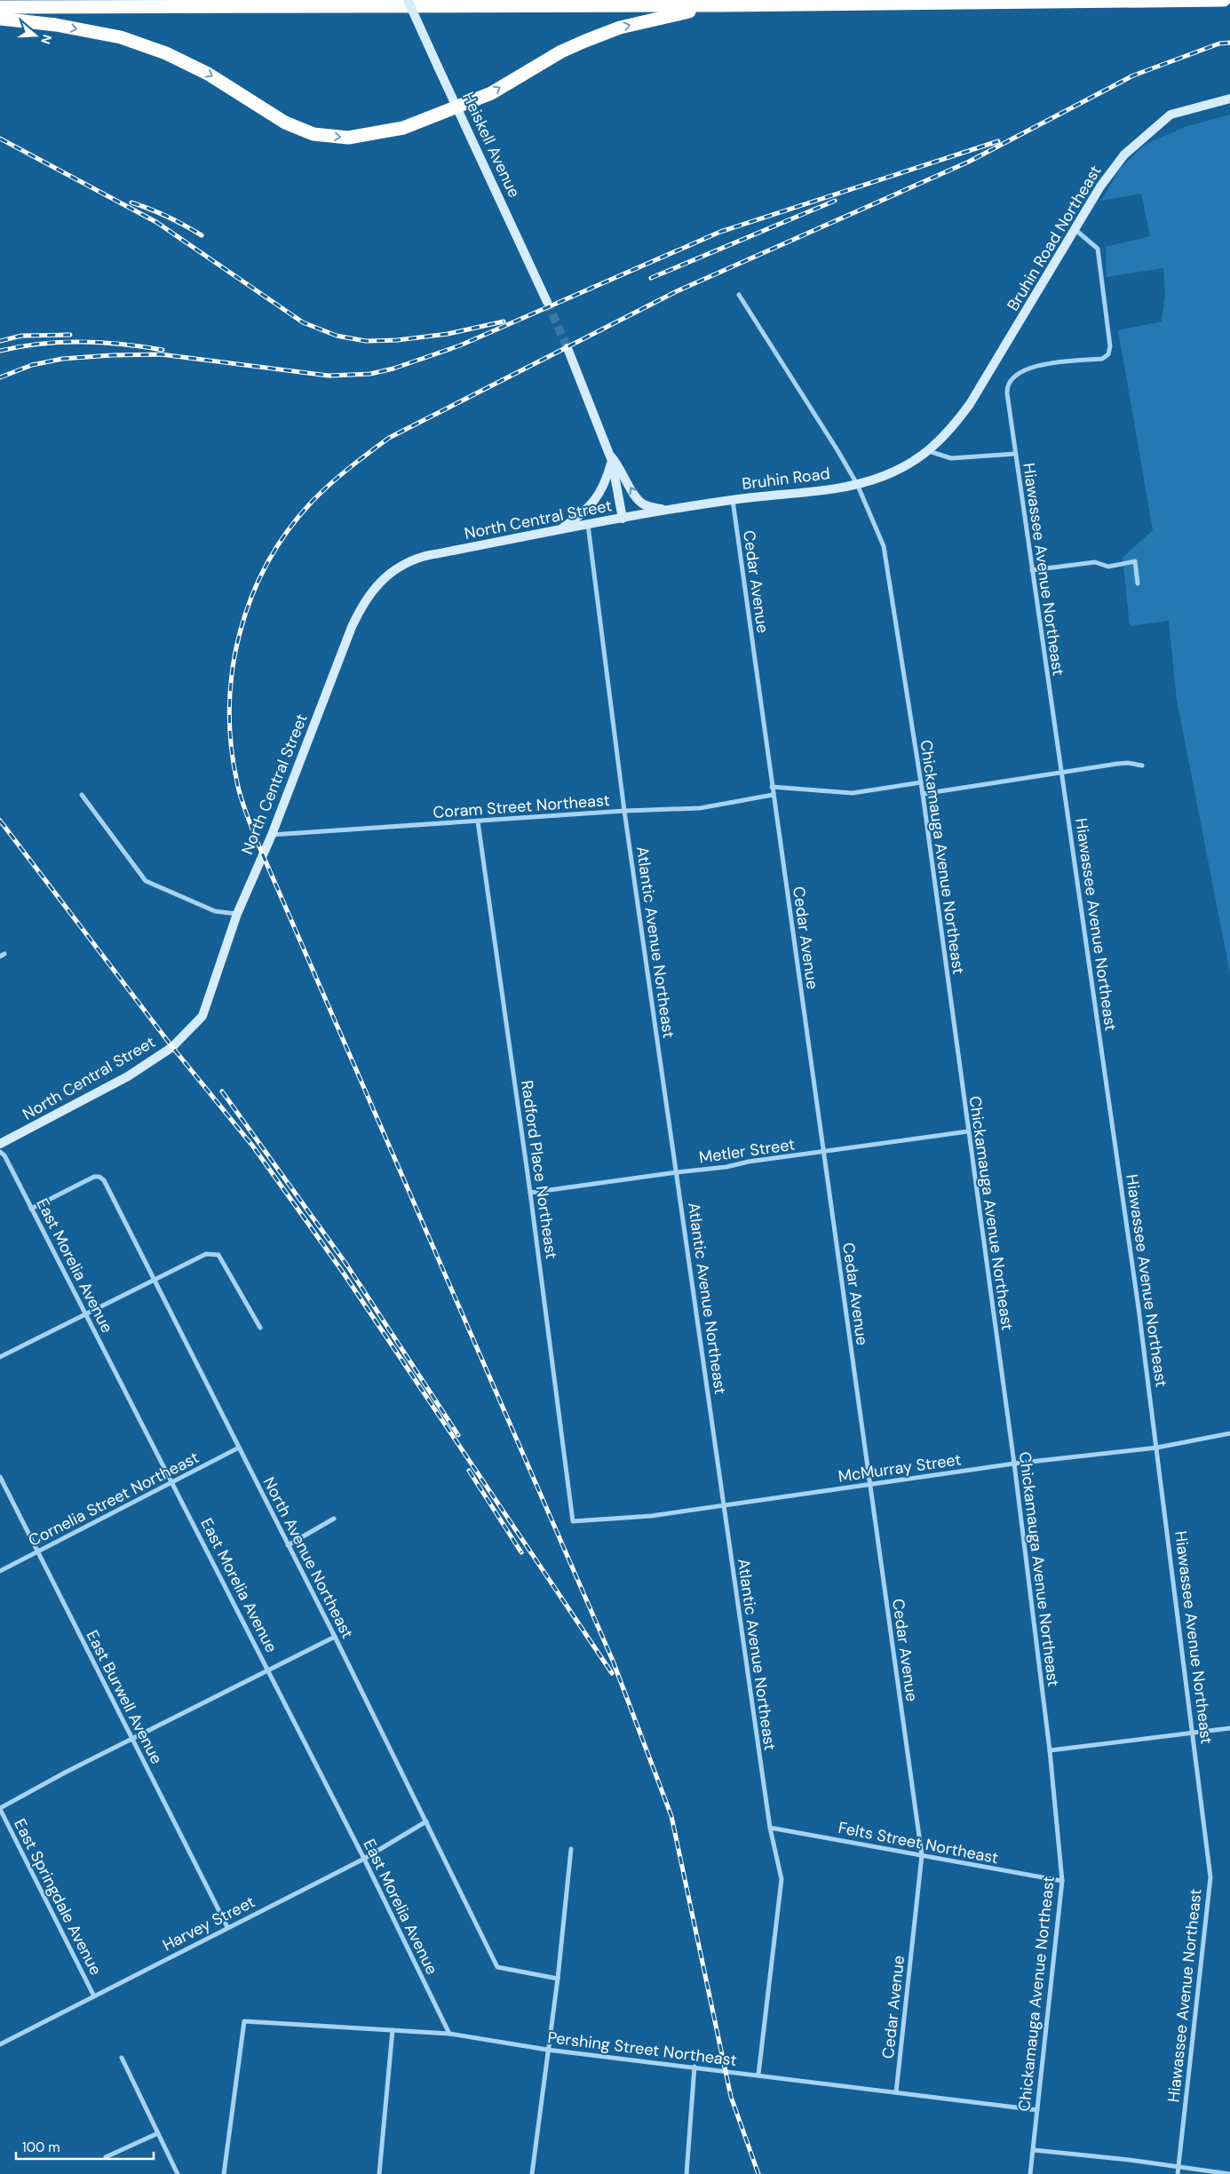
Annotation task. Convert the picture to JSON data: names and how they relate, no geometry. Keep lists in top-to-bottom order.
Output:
{
  "streets": {
    "main road": [
      "Heiskell Avenue",
      "Bruhin Road Northeast",
      "Bruhin Road",
      "North Central Street"
    ],
    "street": [
      "Hiawassee Avenue Northeast",
      "Cedar Avenue",
      "Coram Street Northeast",
      "Chickamauga Avenue Northeast",
      "Atlantic Avenue Northeast",
      "Metler Street",
      "Radford Place Northeast",
      "East Morelia Avenue",
      "McMurray Street",
      "Cornelia Street Northeast",
      "North Avenue Northeast",
      "East Burwell Avenue",
      "Felts Street Northeast",
      "East Springdale Avenue",
      "Harvey Street",
      "Pershing Street Northeast"
    ]
  },
  "crossings": [
    ["Bruhin Road Northeast", "Bruhin Road"],
    ["Bruhin Road Northeast", "Hiawassee Avenue Northeast"],
    ["Bruhin Road", "North Central Street"],
    ["Bruhin Road", "Cedar Avenue"],
    ["Bruhin Road", "Chickamauga Avenue Northeast"],
    ["North Central Street", "Coram Street Northeast"],
    ["North Central Street", "Atlantic Avenue Northeast"],
    ["Hiawassee Avenue Northeast", "McMurray Street"],
    ["Cedar Avenue", "Coram Street Northeast"],
    ["Cedar Avenue", "Metler Street"],
    ["Cedar Avenue", "McMurray Street"],
    ["Cedar Avenue", "Felts Street Northeast"],
    ["Cedar Avenue", "Pershing Street Northeast"],
    ["Coram Street Northeast", "Atlantic Avenue Northeast"],
    ["Coram Street Northeast", "Radford Place Northeast"],
    ["Chickamauga Avenue Northeast", "Metler Street"],
    ["Chickamauga Avenue Northeast", "McMurray Street"],
    ["Chickamauga Avenue Northeast", "Felts Street Northeast"],
    ["Chickamauga Avenue Northeast", "Pershing Street Northeast"],
    ["Atlantic Avenue Northeast", "Metler Street"],
    ["Atlantic Avenue Northeast", "McMurray Street"],
    ["Atlantic Avenue Northeast", "Felts Street Northeast"],
    ["Atlantic Avenue Northeast", "Pershing Street Northeast"],
    ["Metler Street", "Radford Place Northeast"],
    ["Radford Place Northeast", "McMurray Street"],
    ["East Morelia Avenue", "Cornelia Street Northeast"],
    ["East Morelia Avenue", "North Avenue Northeast"],
    ["East Morelia Avenue", "Harvey Street"],
    ["East Morelia Avenue", "Pershing Street Northeast"],
    ["Cornelia Street Northeast", "North Avenue Northeast"],
    ["Cornelia Street Northeast", "East Burwell Avenue"],
    ["North Avenue Northeast", "Harvey Street"],
    ["East Burwell Avenue", "Harvey Street"],
    ["East Springdale Avenue", "Harvey Street"]
  ],
  "scale_bar": "100 m",
  "north": "right"
}
